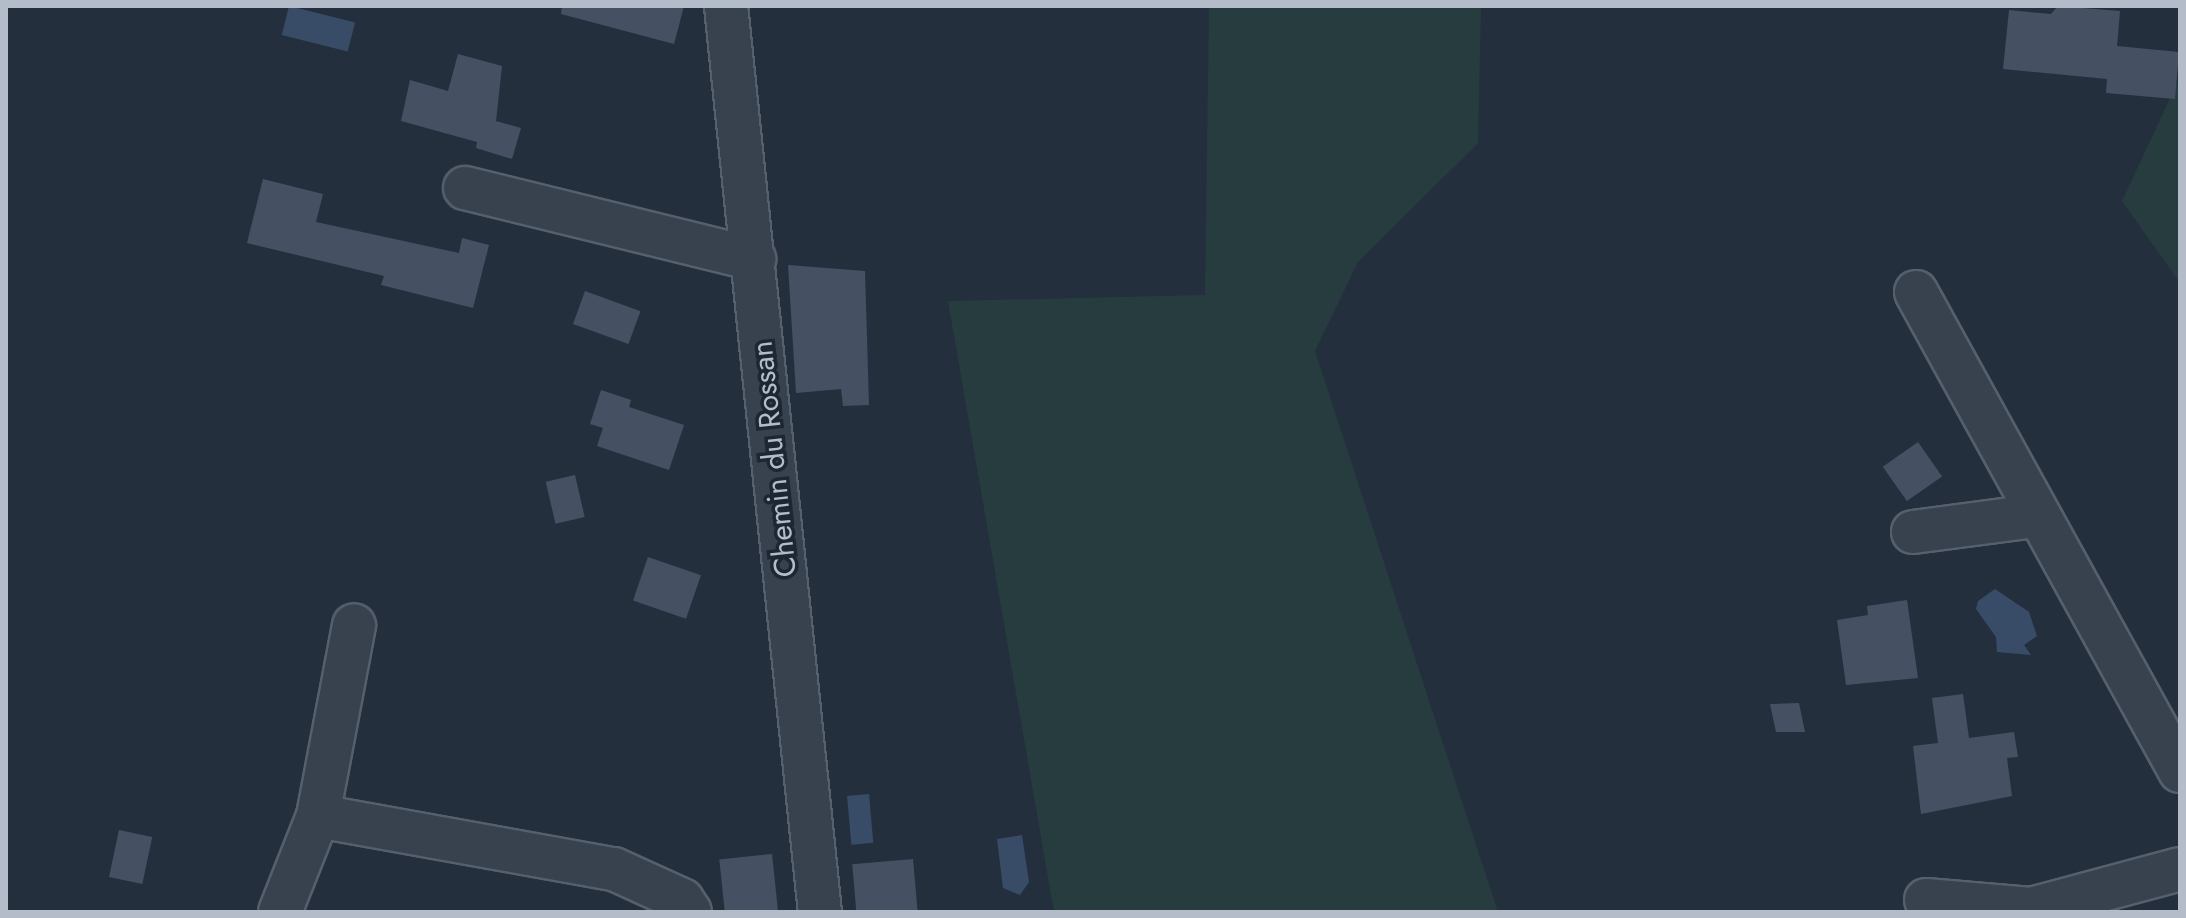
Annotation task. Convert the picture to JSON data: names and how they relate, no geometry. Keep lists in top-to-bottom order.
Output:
{
  "streets": {
    "street": ["Chemin du Rossan"]
  }
}
